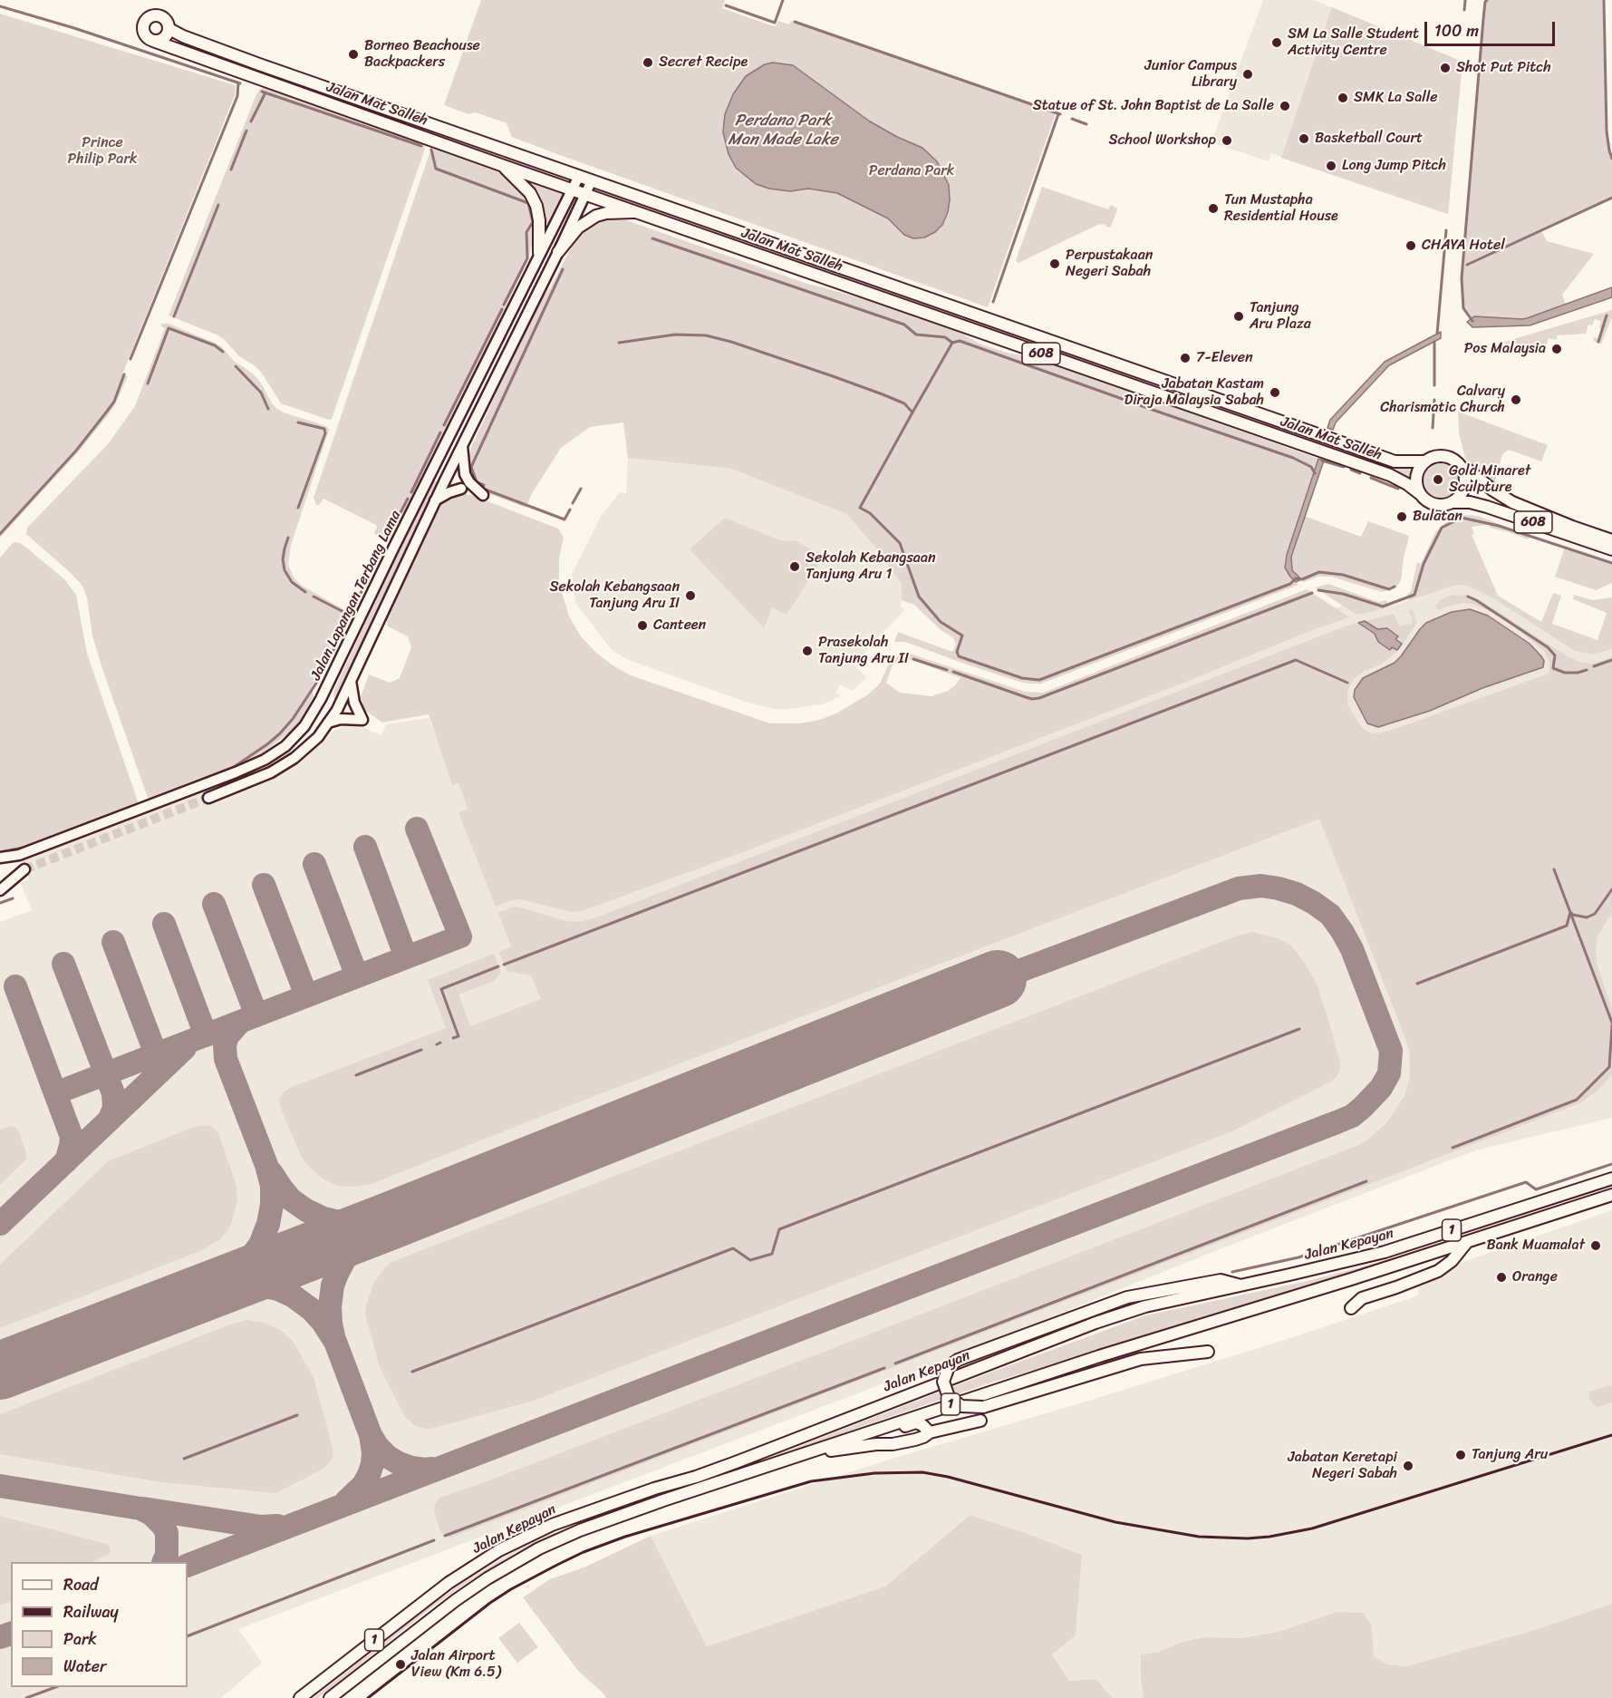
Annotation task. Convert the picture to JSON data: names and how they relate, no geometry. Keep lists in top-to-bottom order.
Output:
{
  "streets": {
    "main road": [
      "Jalan Mat Salleh",
      "608",
      "Jalan Lapangan Terbang Lama",
      "1",
      "Jalan Kepayan"
    ]
  },
  "crossings": [
    ["Jalan Mat Salleh", "608"],
    ["Jalan Mat Salleh", "Jalan Lapangan Terbang Lama"]
  ],
  "water": ["Perdana Park Man Made Lake"],
  "parks": ["Prince Philip Park", "Perdana Park"],
  "places": [
    "SM La Salle Student Activity Centre",
    "Borneo Beachouse Backpackers",
    "Secret Recipe",
    "Shot Put Pitch",
    "Junior Campus Library",
    "SMK La Salle",
    "Statue of St. John Baptist de La Salle",
    "Basketball Court",
    "School Workshop",
    "Long Jump Pitch",
    "Tun Mustapha Residential House",
    "CHAYA Hotel",
    "Perpustakaan Negeri Sabah",
    "Tanjung Aru Plaza",
    "Pos Malaysia",
    "7-Eleven",
    "Jabatan Kastam Diraja Malaysia Sabah",
    "Calvary Charismatic Church",
    "Gold Minaret Sculpture",
    "Bulatan",
    "Sekolah Kebangsaan Tanjung Aru 1",
    "Sekolah Kebangsaan Tanjung Aru II",
    "Canteen",
    "Prasekolah Tanjung Aru II",
    "Bank Muamalat",
    "Orange",
    "Tanjung Aru",
    "Jabatan Keretapi Negeri Sabah",
    "Jalan Airport View (Km 6.5)"
  ],
  "legend": [
    "Road",
    "Railway",
    "Park",
    "Water"
  ],
  "scale_bar": "100 m"
}
